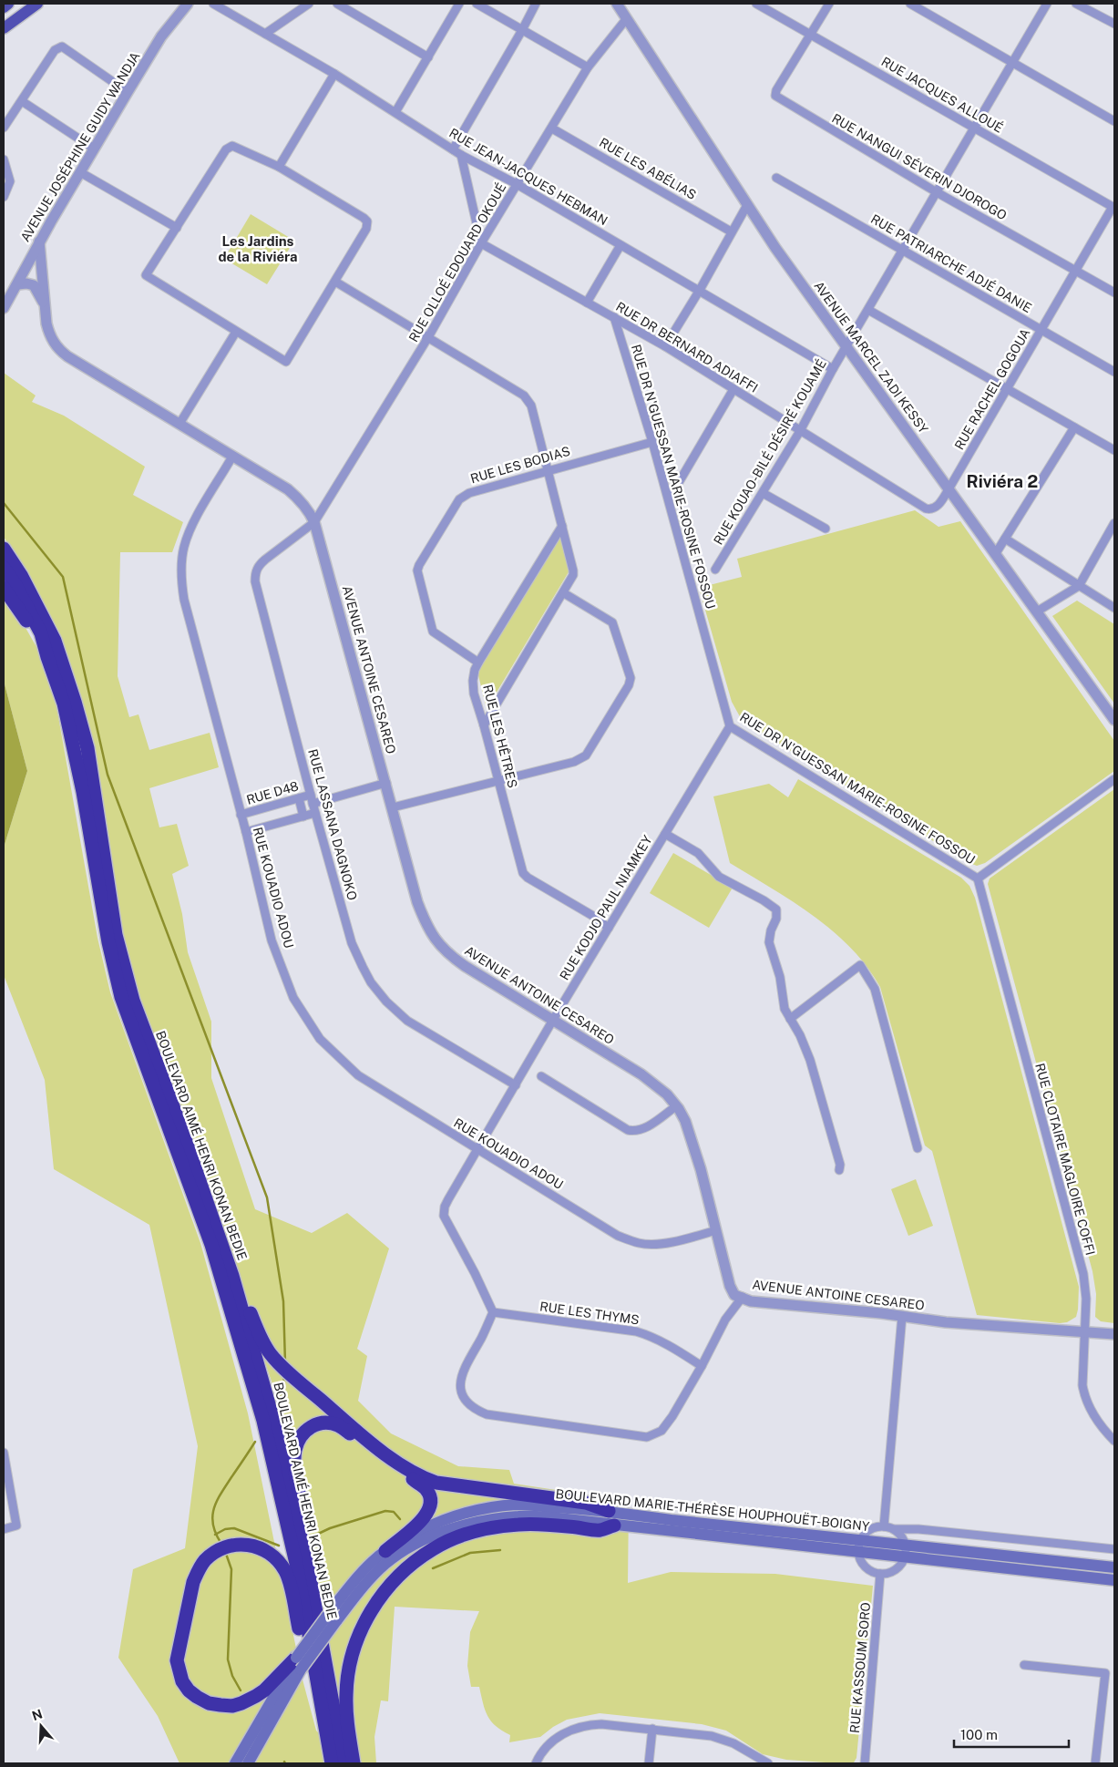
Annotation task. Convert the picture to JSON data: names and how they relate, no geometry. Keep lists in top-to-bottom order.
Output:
{
  "streets": {
    "highway": ["BOULEVARD AIMÉ HENRI KONAN BEDIE"],
    "main road": ["BOULEVARD MARIE-THÉRÈSE HOUPHOUËT-BOIGNY"],
    "street": [
      "RUE JACQUES ALLOUÉ",
      "AVENUE JOSÉPHINE GUIDY WANDJA",
      "RUE NANGUI SÉVERIN DJOROGO",
      "RUE LES ABÉLIAS",
      "RUE JEAN-JACQUES HEBMAN",
      "RUE OLLOÉ EDOUARD OKOUÉ",
      "RUE PATRIARCHE ADJÉ DANIE",
      "RUE DR BERNARD ADIAFFI",
      "AVENUE MARCEL ZADI KESSY",
      "RUE RACHEL GOGOUA",
      "RUE KOUAO-BILÉ DÉSIRÉ KOUAMÉ",
      "RUE LES BODIAS",
      "RUE DR N'GUESSAN MARIE-ROSINE FOSSOU",
      "AVENUE ANTOINE CESAREO",
      "RUE LES HÊTRES",
      "RUE D48",
      "RUE LASSANA DAGNOKO",
      "RUE KOUADIO ADOU",
      "RUE KODJO PAUL NIAMKEY",
      "RUE CLOTAIRE MAGLOIRE COFFI",
      "RUE LES THYMS",
      "RUE KASSOUM SORO"
    ]
  },
  "crossings": [
    ["RUE JACQUES ALLOUÉ", "RUE NANGUI SÉVERIN DJOROGO"],
    ["RUE JACQUES ALLOUÉ", "RUE RACHEL GOGOUA"],
    ["RUE JACQUES ALLOUÉ", "RUE KOUAO-BILÉ DÉSIRÉ KOUAMÉ"],
    ["AVENUE JOSÉPHINE GUIDY WANDJA", "AVENUE ANTOINE CESAREO"],
    ["RUE NANGUI SÉVERIN DJOROGO", "RUE RACHEL GOGOUA"],
    ["RUE NANGUI SÉVERIN DJOROGO", "RUE KOUAO-BILÉ DÉSIRÉ KOUAMÉ"],
    ["RUE LES ABÉLIAS", "RUE OLLOÉ EDOUARD OKOUÉ"],
    ["RUE JEAN-JACQUES HEBMAN", "RUE OLLOÉ EDOUARD OKOUÉ"],
    ["RUE JEAN-JACQUES HEBMAN", "RUE KOUAO-BILÉ DÉSIRÉ KOUAMÉ"],
    ["RUE OLLOÉ EDOUARD OKOUÉ", "RUE DR BERNARD ADIAFFI"],
    ["RUE OLLOÉ EDOUARD OKOUÉ", "AVENUE MARCEL ZADI KESSY"],
    ["RUE OLLOÉ EDOUARD OKOUÉ", "AVENUE ANTOINE CESAREO"],
    ["RUE OLLOÉ EDOUARD OKOUÉ", "RUE LASSANA DAGNOKO"],
    ["RUE PATRIARCHE ADJÉ DANIE", "RUE RACHEL GOGOUA"],
    ["RUE PATRIARCHE ADJÉ DANIE", "RUE KOUAO-BILÉ DÉSIRÉ KOUAMÉ"],
    ["RUE DR BERNARD ADIAFFI", "AVENUE MARCEL ZADI KESSY"],
    ["RUE DR BERNARD ADIAFFI", "RUE RACHEL GOGOUA"],
    ["RUE DR BERNARD ADIAFFI", "RUE KOUAO-BILÉ DÉSIRÉ KOUAMÉ"],
    ["RUE DR BERNARD ADIAFFI", "RUE DR N'GUESSAN MARIE-ROSINE FOSSOU"],
    ["AVENUE MARCEL ZADI KESSY", "RUE RACHEL GOGOUA"],
    ["AVENUE MARCEL ZADI KESSY", "RUE KOUAO-BILÉ DÉSIRÉ KOUAMÉ"],
    ["RUE LES BODIAS", "RUE DR N'GUESSAN MARIE-ROSINE FOSSOU"],
    ["RUE LES BODIAS", "RUE LES HÊTRES"],
    ["RUE DR N'GUESSAN MARIE-ROSINE FOSSOU", "RUE KODJO PAUL NIAMKEY"],
    ["RUE DR N'GUESSAN MARIE-ROSINE FOSSOU", "RUE CLOTAIRE MAGLOIRE COFFI"],
    ["AVENUE ANTOINE CESAREO", "RUE D48"],
    ["AVENUE ANTOINE CESAREO", "RUE LASSANA DAGNOKO"],
    ["AVENUE ANTOINE CESAREO", "RUE KOUADIO ADOU"],
    ["AVENUE ANTOINE CESAREO", "RUE KODJO PAUL NIAMKEY"],
    ["AVENUE ANTOINE CESAREO", "RUE CLOTAIRE MAGLOIRE COFFI"],
    ["RUE LES HÊTRES", "RUE KODJO PAUL NIAMKEY"],
    ["RUE D48", "RUE LASSANA DAGNOKO"],
    ["RUE D48", "RUE KOUADIO ADOU"],
    ["RUE LASSANA DAGNOKO", "RUE KODJO PAUL NIAMKEY"],
    ["RUE KOUADIO ADOU", "RUE KODJO PAUL NIAMKEY"],
    ["RUE KODJO PAUL NIAMKEY", "RUE LES THYMS"]
  ],
  "districts": ["Les Jardins de la Riviéra", "Riviéra 2"],
  "scale_bar": "100 m",
  "north": "top"
}
